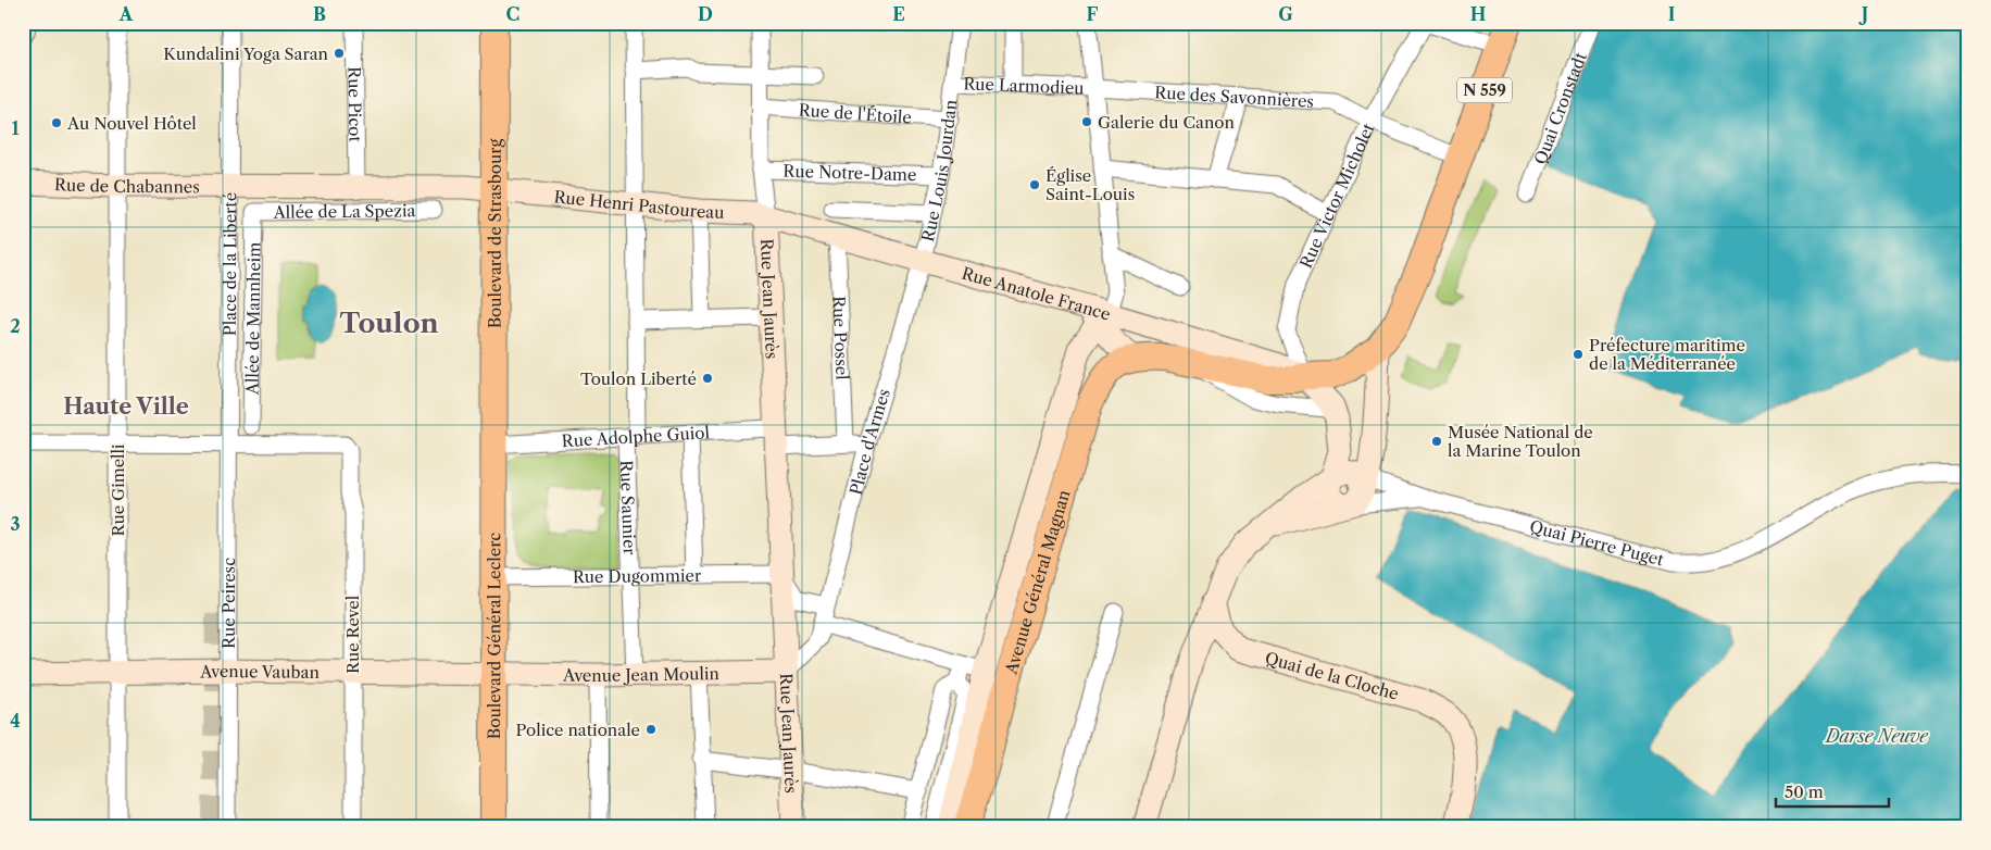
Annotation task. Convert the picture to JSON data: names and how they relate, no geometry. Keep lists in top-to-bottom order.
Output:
{
  "streets": {
    "main road": [
      "N 559",
      "Boulevard de Strasbourg",
      "Avenue Général Magnan",
      "Boulevard Général Leclerc"
    ],
    "street": [
      "Rue Larmodieu",
      "Rue des Savonnières",
      "Rue Picot",
      "Quai Cronstadt",
      "Rue de l'Étoile",
      "Rue Louis Jourdan",
      "Rue Notre-Dame",
      "Rue de Chabannes",
      "Rue Victor Micholet",
      "Rue Henri Pastoureau",
      "Allée de La Spezia",
      "Place de la Liberté",
      "Rue Anatole France",
      "Rue Jean Jaurès",
      "Allée de Mannheim",
      "Rue Possel",
      "Rue Adolphe Guiol",
      "Place d'Armes",
      "Rue Gimelli",
      "Rue Saunier",
      "Quai Pierre Puget",
      "Rue Dugommier",
      "Rue Peiresc",
      "Rue Revel",
      "Avenue Vauban",
      "Avenue Jean Moulin",
      "Quai de la Cloche"
    ]
  },
  "crossings": [
    ["Rue Larmodieu", "Rue des Savonnières"],
    ["Rue Larmodieu", "Rue Louis Jourdan"],
    ["N 559", "Rue des Savonnières"],
    ["N 559", "Avenue Général Magnan"],
    ["Rue des Savonnières", "Rue Victor Micholet"],
    ["Rue des Savonnières", "Avenue Général Magnan"],
    ["Rue Picot", "Place de la Liberté"],
    ["Rue de l'Étoile", "Rue Louis Jourdan"],
    ["Rue de l'Étoile", "Rue Jean Jaurès"],
    ["Rue Louis Jourdan", "Rue Notre-Dame"],
    ["Rue Louis Jourdan", "Rue Anatole France"],
    ["Rue Louis Jourdan", "Place d'Armes"],
    ["Rue Notre-Dame", "Rue Jean Jaurès"],
    ["Rue de Chabannes", "Place de la Liberté"],
    ["Rue de Chabannes", "Rue Gimelli"],
    ["Rue Victor Micholet", "Rue Anatole France"],
    ["Rue Victor Micholet", "Avenue Général Magnan"],
    ["Rue Henri Pastoureau", "Boulevard de Strasbourg"],
    ["Rue Henri Pastoureau", "Place de la Liberté"],
    ["Rue Henri Pastoureau", "Rue Anatole France"],
    ["Rue Henri Pastoureau", "Rue Jean Jaurès"],
    ["Rue Henri Pastoureau", "Rue Saunier"],
    ["Allée de La Spezia", "Allée de Mannheim"],
    ["Boulevard de Strasbourg", "Place de la Liberté"],
    ["Boulevard de Strasbourg", "Rue Adolphe Guiol"],
    ["Boulevard de Strasbourg", "Boulevard Général Leclerc"],
    ["Place de la Liberté", "Rue Peiresc"],
    ["Place de la Liberté", "Rue Revel"],
    ["Rue Anatole France", "Rue Jean Jaurès"],
    ["Rue Anatole France", "Rue Possel"],
    ["Rue Anatole France", "Place d'Armes"],
    ["Rue Anatole France", "Avenue Général Magnan"],
    ["Rue Jean Jaurès", "Rue Adolphe Guiol"],
    ["Rue Jean Jaurès", "Place d'Armes"],
    ["Rue Jean Jaurès", "Rue Dugommier"],
    ["Rue Jean Jaurès", "Avenue Jean Moulin"],
    ["Rue Possel", "Rue Adolphe Guiol"],
    ["Rue Adolphe Guiol", "Place d'Armes"],
    ["Rue Adolphe Guiol", "Rue Saunier"],
    ["Rue Adolphe Guiol", "Boulevard Général Leclerc"],
    ["Place d'Armes", "Avenue Jean Moulin"],
    ["Rue Gimelli", "Avenue Vauban"],
    ["Rue Saunier", "Rue Dugommier"],
    ["Rue Saunier", "Avenue Jean Moulin"],
    ["Rue Dugommier", "Boulevard Général Leclerc"],
    ["Rue Peiresc", "Rue Revel"],
    ["Rue Peiresc", "Avenue Vauban"],
    ["Rue Revel", "Avenue Vauban"],
    ["Boulevard Général Leclerc", "Avenue Vauban"],
    ["Boulevard Général Leclerc", "Avenue Jean Moulin"],
    ["Avenue Vauban", "Avenue Jean Moulin"]
  ],
  "districts": ["Toulon", "Haute Ville"],
  "water": ["Darse Neuve"],
  "places": [
    "Kundalini Yoga Saran",
    "Galerie du Canon",
    "Au Nouvel Hôtel",
    "Église Saint-Louis",
    "Préfecture maritime de la Méditerranée",
    "Toulon Liberté",
    "Musée National de la Marine Toulon",
    "Police nationale"
  ],
  "scale_bar": "50 m",
  "grid": {
    "columns": [
      "A",
      "B",
      "C",
      "D",
      "E",
      "F",
      "G",
      "H",
      "I",
      "J"
    ],
    "rows": [
      "1",
      "2",
      "3",
      "4"
    ]
  }
}
